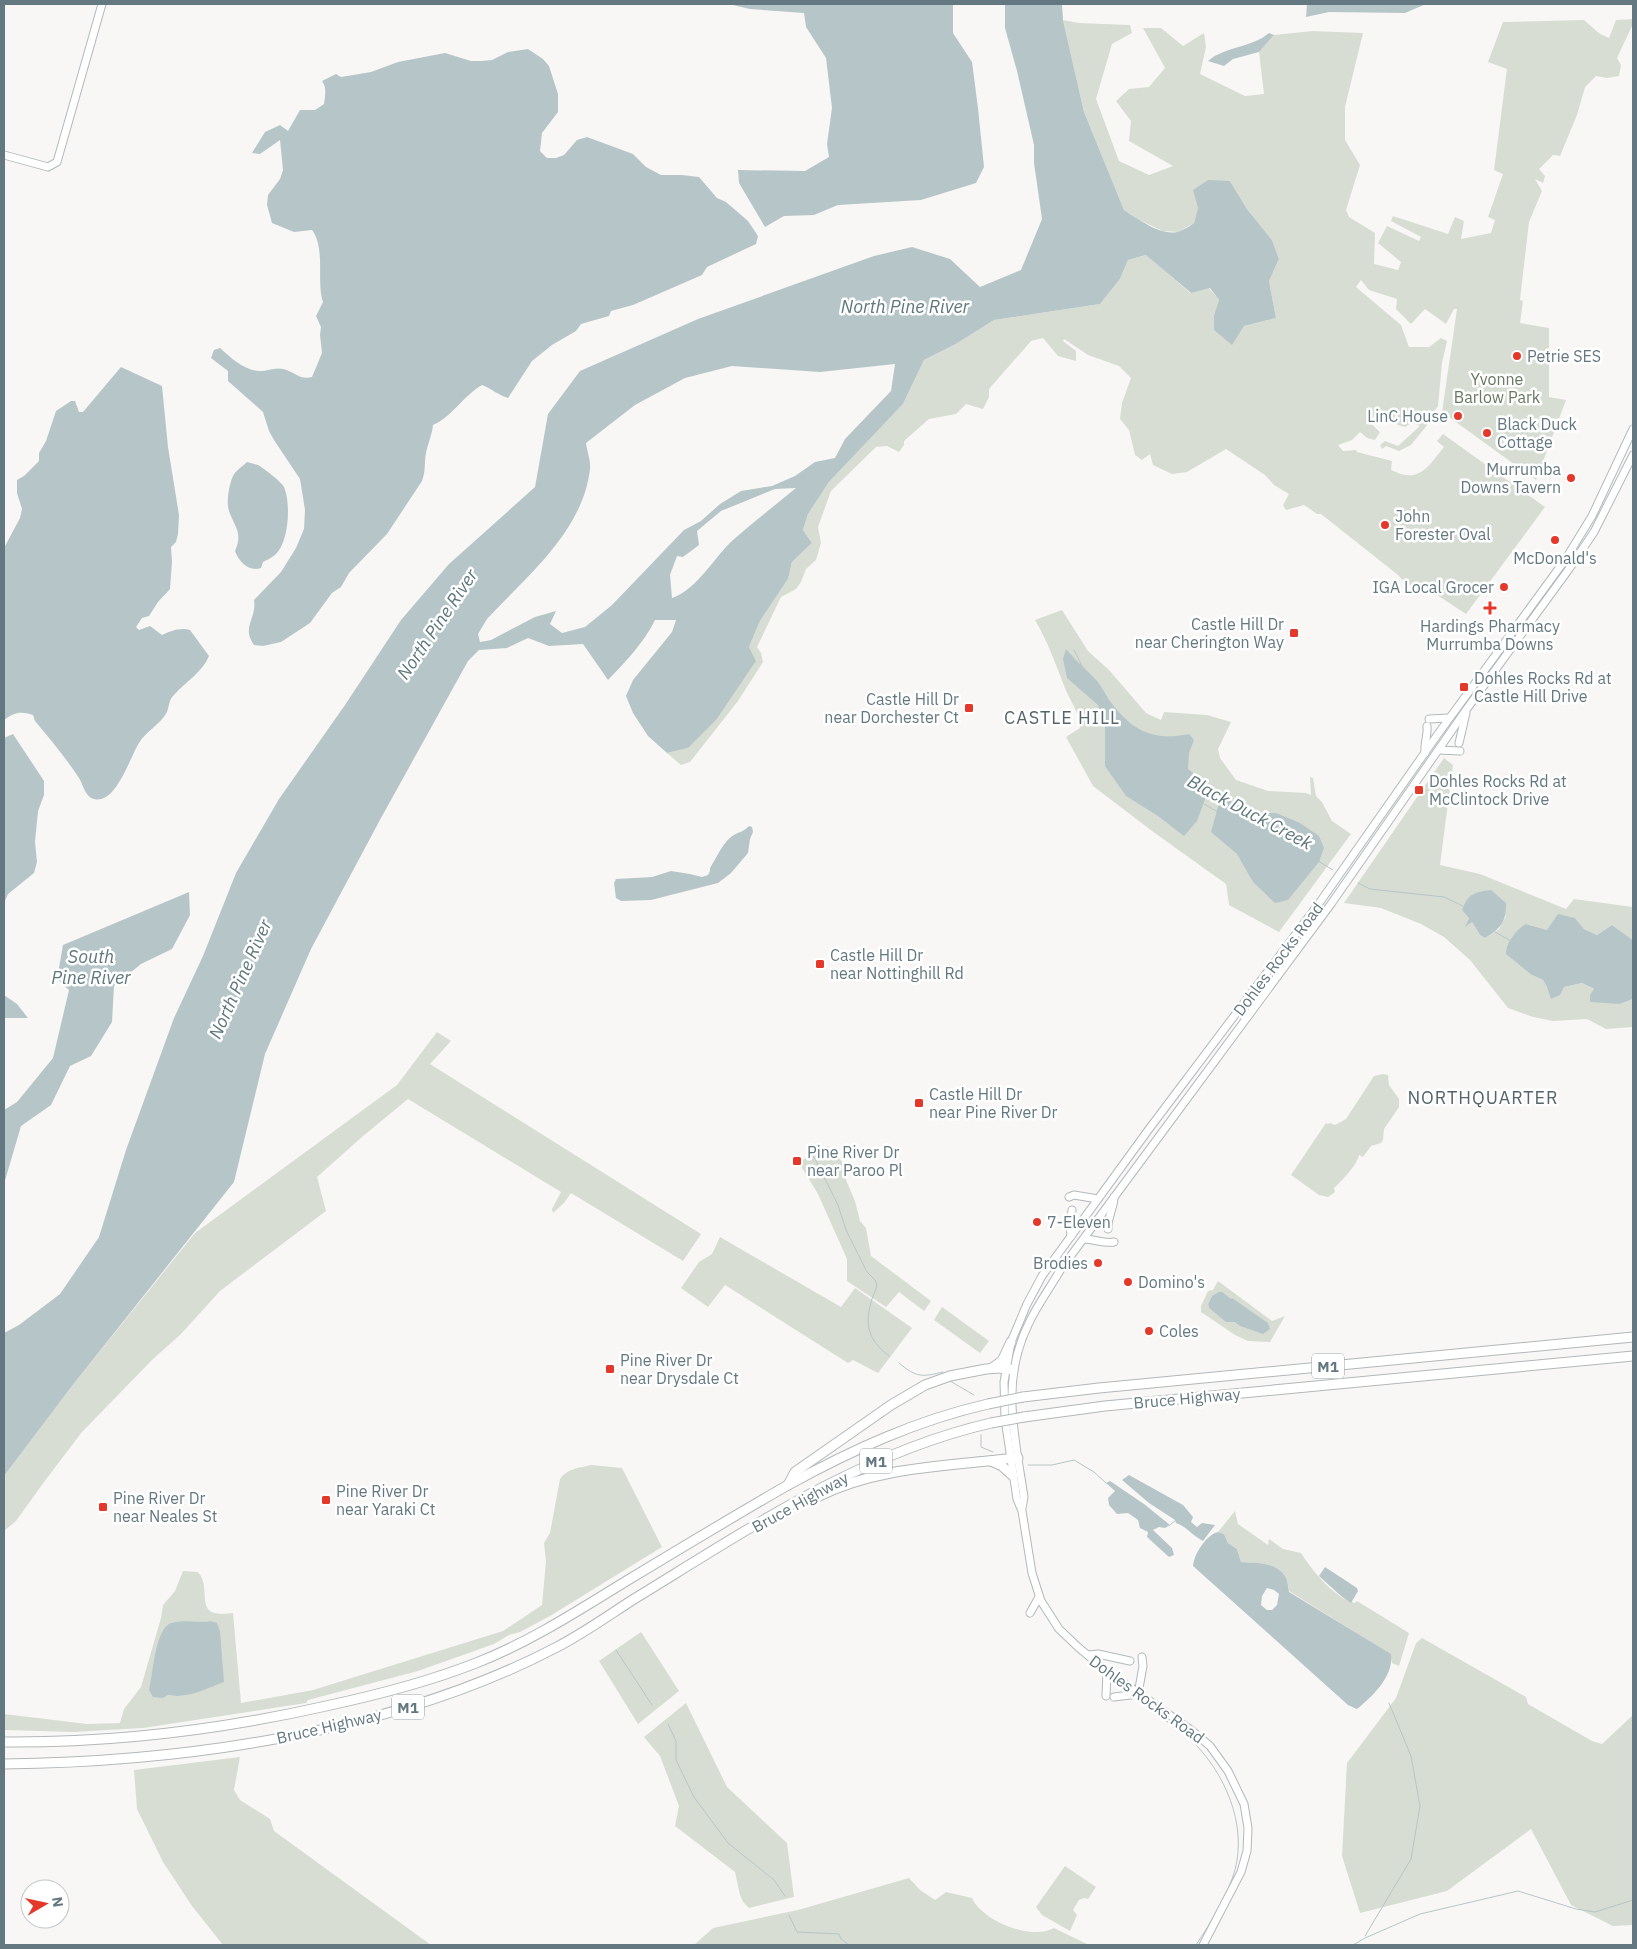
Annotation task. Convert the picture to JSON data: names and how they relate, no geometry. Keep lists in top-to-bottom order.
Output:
{
  "streets": {
    "highway": ["M1", "Bruce Highway"],
    "main road": ["Dohles Rocks Road"]
  },
  "districts": ["CASTLE HILL", "NORTHQUARTER"],
  "water": ["North Pine River", "Black Duck Creek", "South Pine River"],
  "parks": ["Yvonne Barlow Park"],
  "places": {
    "other": [
      "Petrie SES",
      "LinC House",
      "Black Duck Cottage",
      "Murrumba Downs Tavern",
      "John Forester Oval",
      "McDonald's",
      "IGA Local Grocer",
      "7-Eleven",
      "Brodies",
      "Domino's",
      "Coles"
    ],
    "health": ["Hardings Pharmacy Murrumba Downs"],
    "transit": [
      "Castle Hill Dr near Cherington Way",
      "Dohles Rocks Rd at Castle Hill Drive",
      "Castle Hill Dr near Dorchester Ct",
      "Dohles Rocks Rd at McClintock Drive",
      "Castle Hill Dr near Nottinghill Rd",
      "Castle Hill Dr near Pine River Dr",
      "Pine River Dr near Paroo Pl",
      "Pine River Dr near Drysdale Ct",
      "Pine River Dr near Yaraki Ct",
      "Pine River Dr near Neales St"
    ]
  },
  "north": "right"
}
